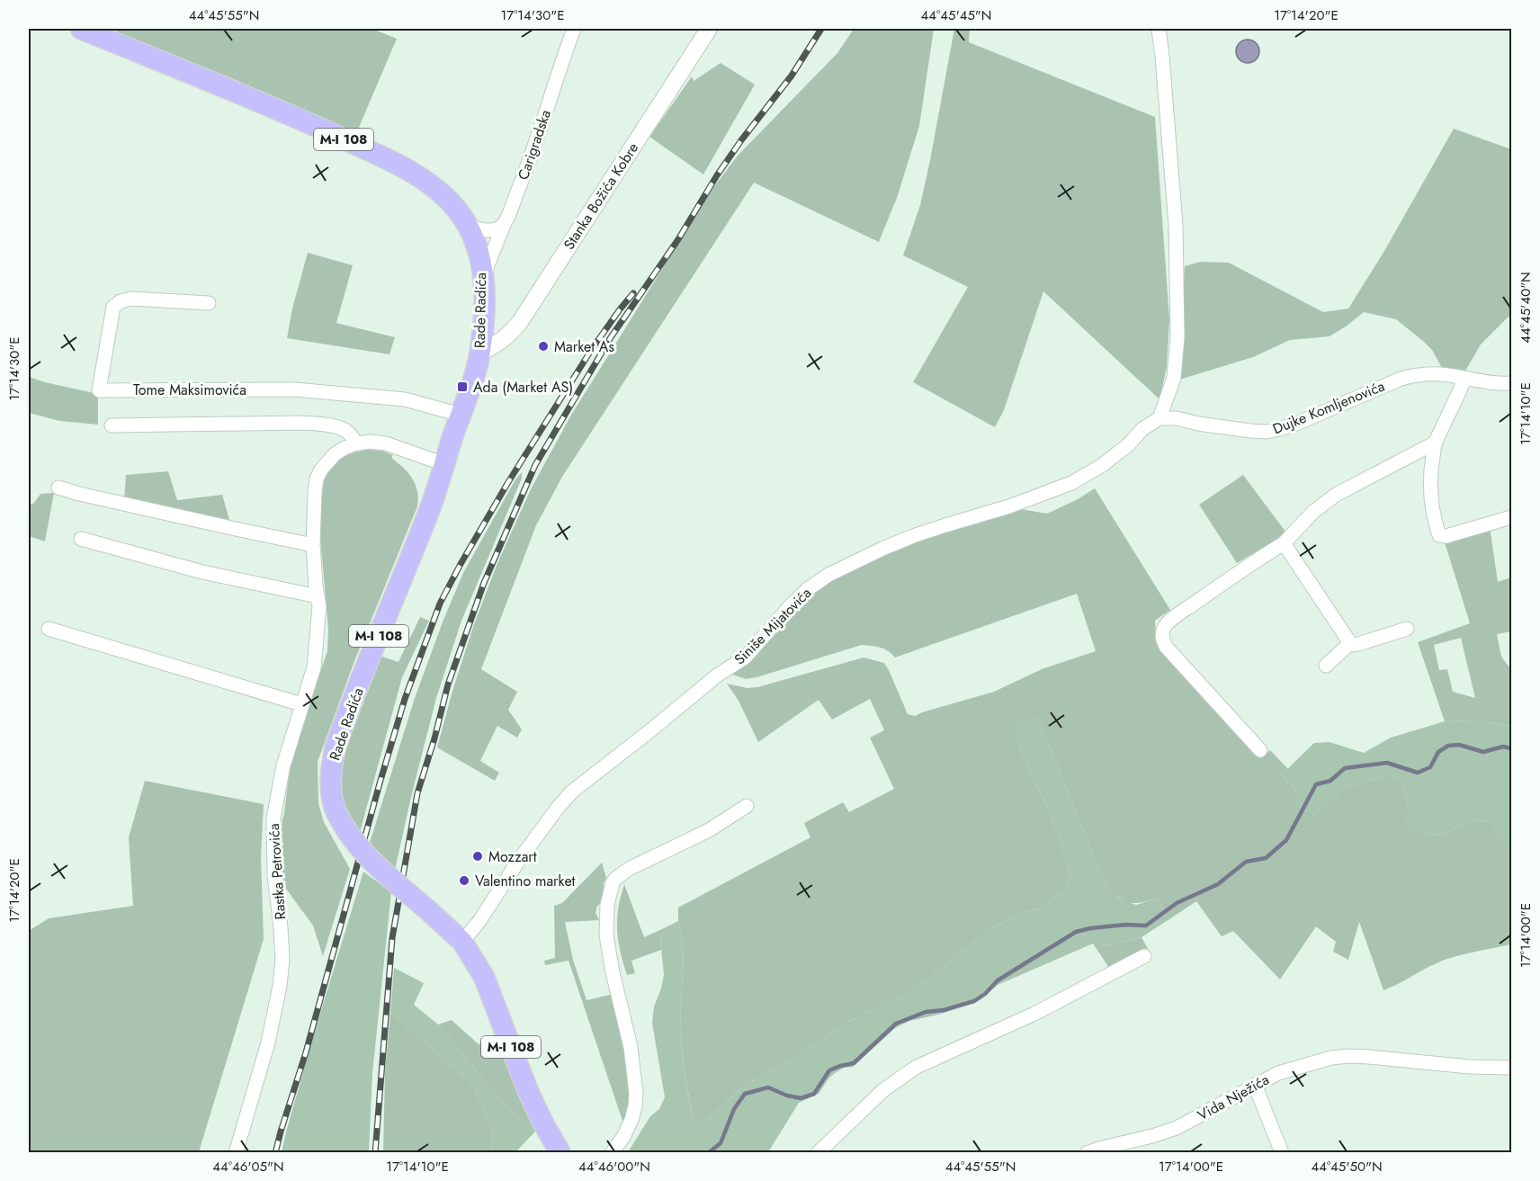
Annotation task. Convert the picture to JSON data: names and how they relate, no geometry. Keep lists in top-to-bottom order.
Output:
{
  "streets": {
    "main road": ["M-I 108", "Rade Radića"],
    "street": [
      "Carigradska",
      "Stanka Božića Kobre",
      "Tome Maksimovića",
      "Dujke Komljenovića",
      "Siniše Mijatovića",
      "Rastka Petrovića",
      "Vida Nježića"
    ]
  },
  "crossings": [
    ["M-I 108", "Rade Radića"],
    ["M-I 108", "Siniše Mijatovića"],
    ["Carigradska", "Rade Radića"],
    ["Stanka Božića Kobre", "Rade Radića"],
    ["Rade Radića", "Tome Maksimovića"],
    ["Rade Radića", "Siniše Mijatovića"],
    ["Rade Radića", "Rastka Petrovića"],
    ["Dujke Komljenovića", "Siniše Mijatovića"]
  ],
  "places": {
    "other": ["Market As", "Mozzart", "Valentino market"],
    "transit": ["Ada (Market AS)"]
  },
  "coordinates": [
    "44°45'55\"N",
    "17°14'30\"E",
    "44°45'45\"N",
    "17°14'20\"E",
    "44°45'40\"N",
    "17°14'10\"E",
    "17°14'00\"E",
    "44°46'05\"N",
    "44°46'00\"N",
    "44°45'50\"N"
  ]
}
